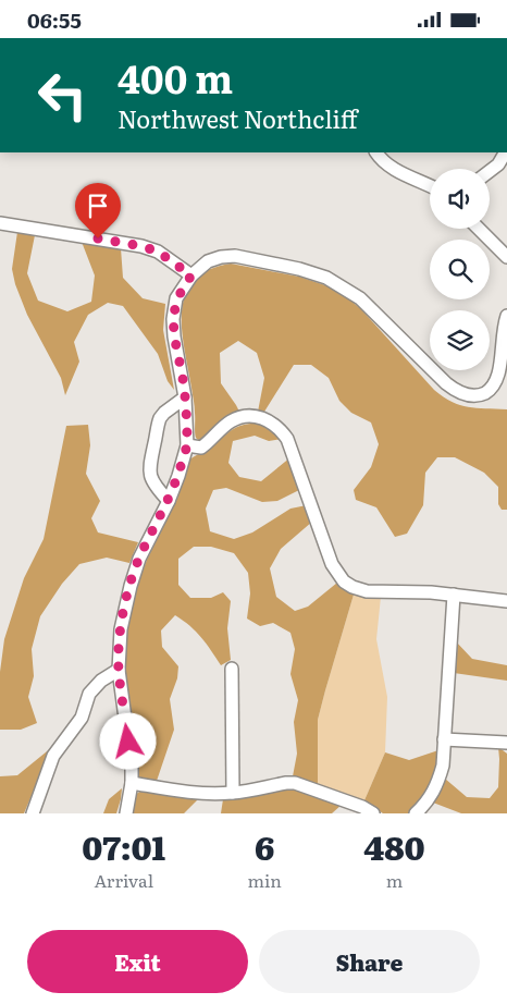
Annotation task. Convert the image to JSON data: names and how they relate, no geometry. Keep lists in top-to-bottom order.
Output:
{
  "page": {
    "status": "06:55",
    "turn": ["400 m", "Northwest Northcliff"],
    "eta": [
      "07:01",
      "Arrival",
      "6",
      "min",
      "480",
      "m"
    ],
    "buttons": ["Exit", "Share"]
  }
}
